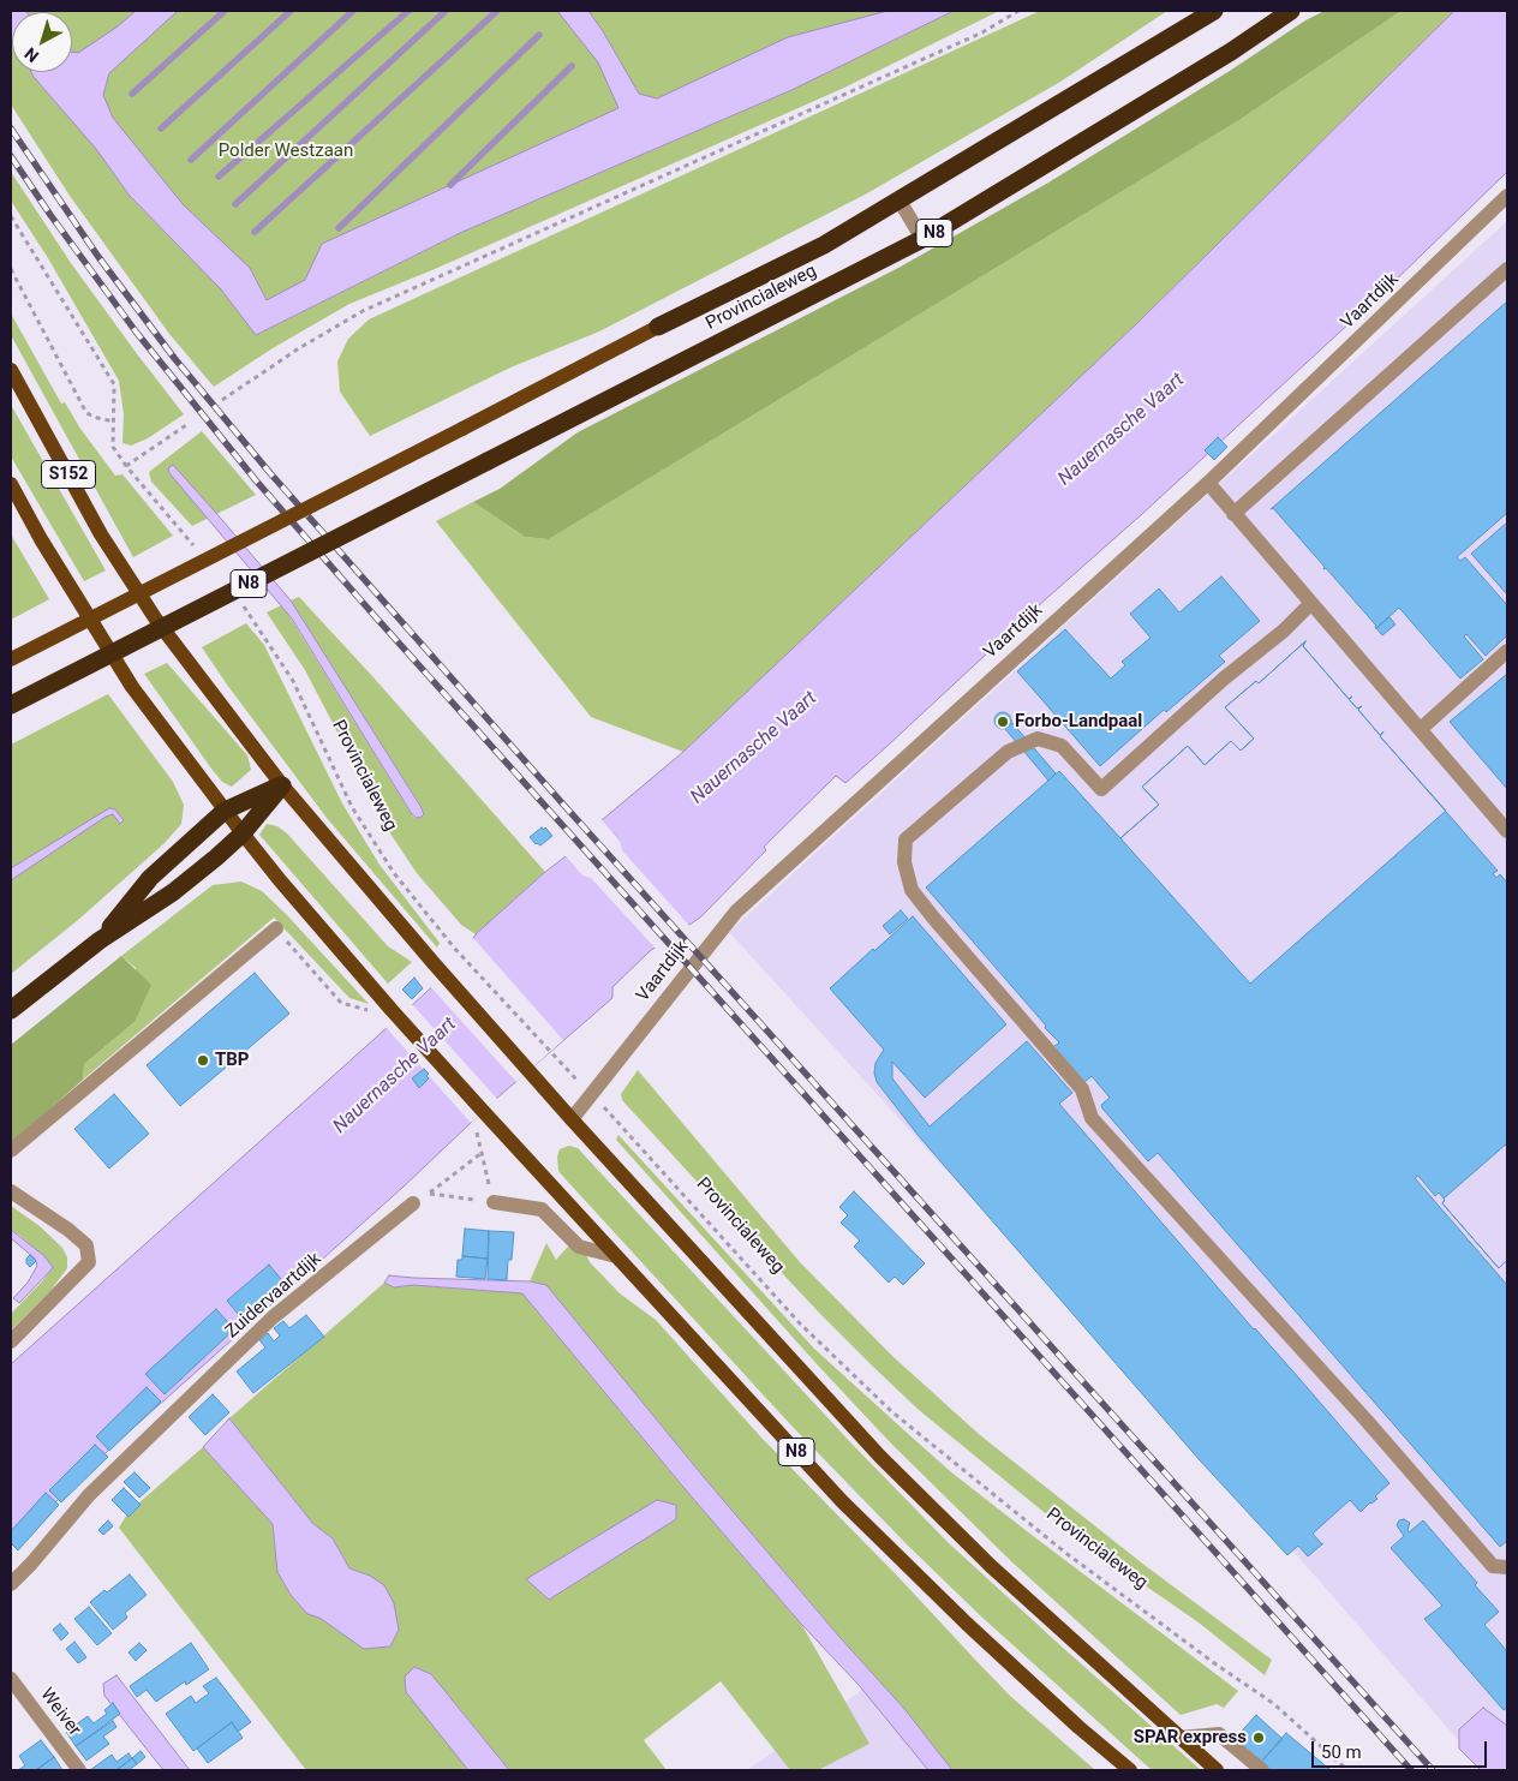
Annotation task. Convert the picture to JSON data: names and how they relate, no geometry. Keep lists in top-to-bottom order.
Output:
{
  "streets": {
    "highway": ["N8", "Provincialeweg"],
    "main road": ["S152"],
    "street": ["Vaartdijk", "Zuidervaartdijk", "Weiver"]
  },
  "crossings": [
    ["Provincialeweg", "Vaartdijk"]
  ],
  "water": ["Nauernasche Vaart"],
  "parks": ["Polder Westzaan"],
  "places": ["Forbo-Landpaal", "TBP", "SPAR express"],
  "scale_bar": "50 m",
  "north": "bottom left"
}
